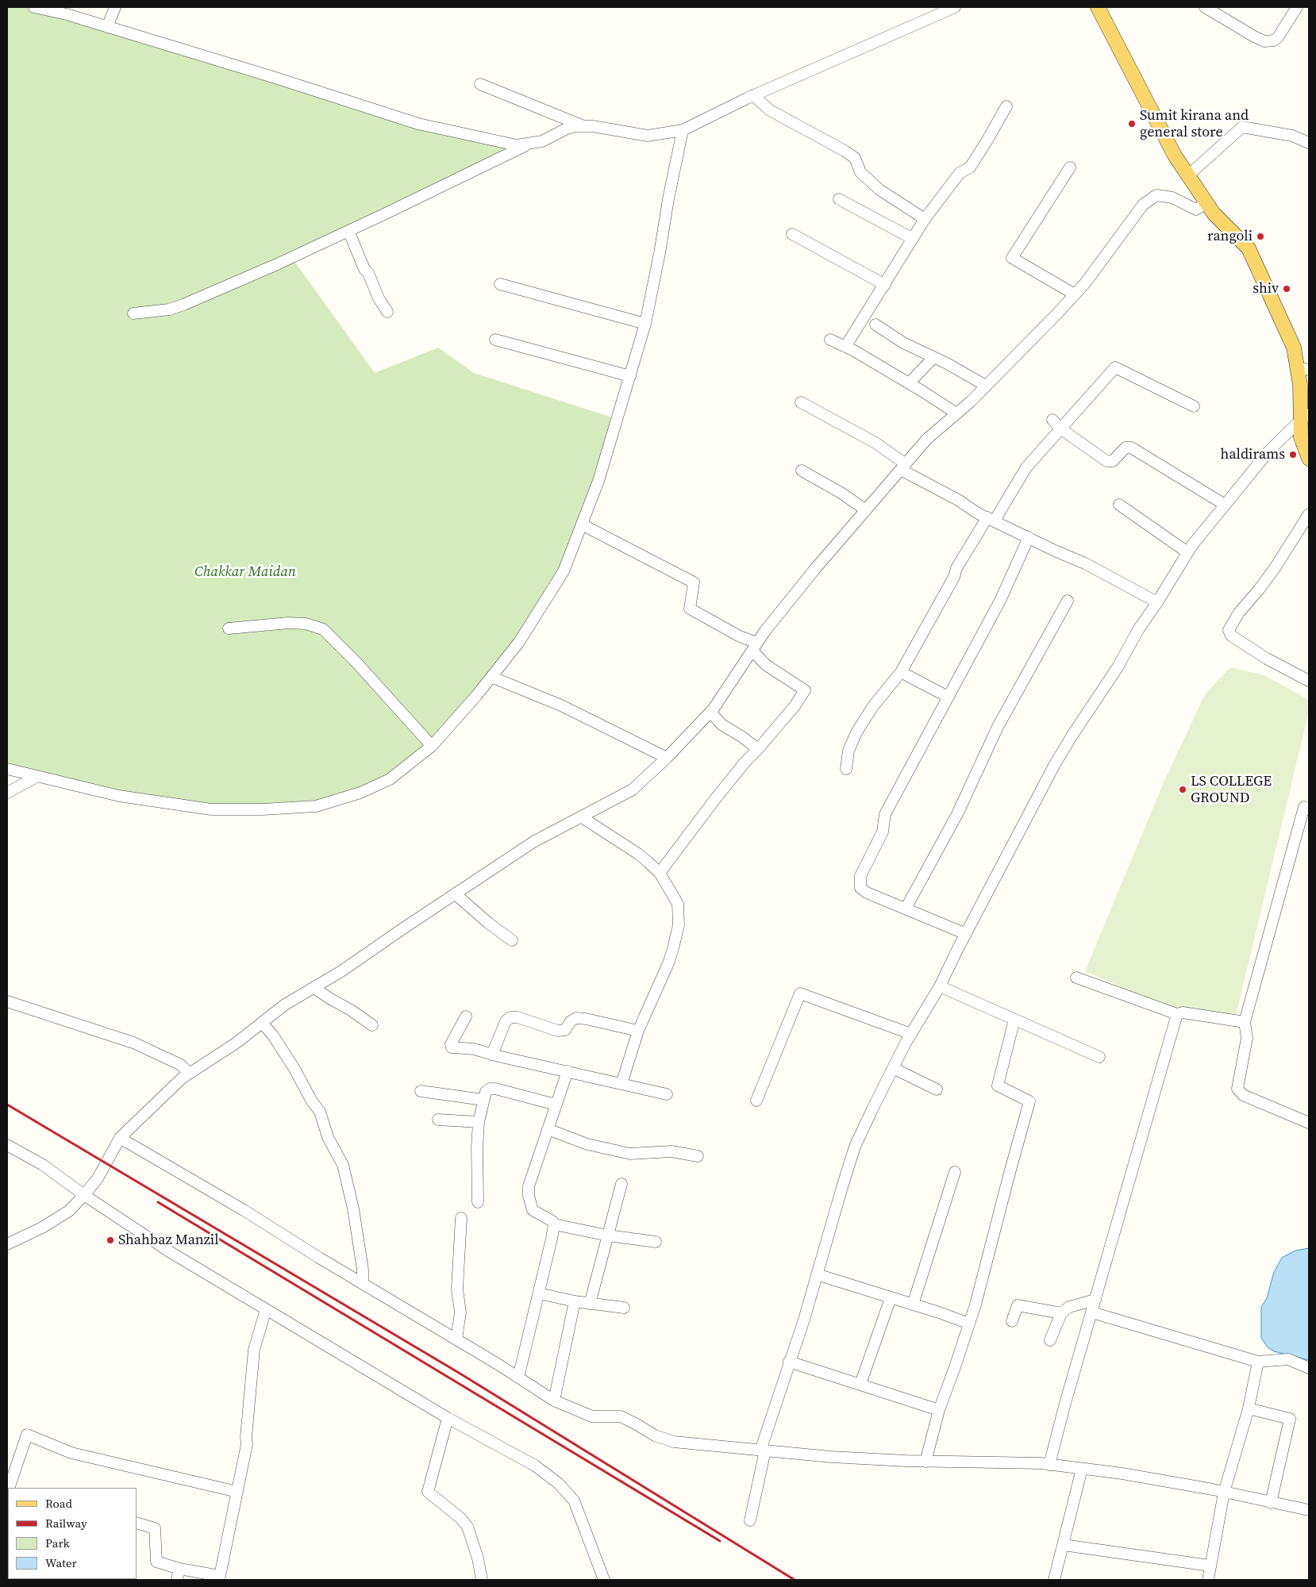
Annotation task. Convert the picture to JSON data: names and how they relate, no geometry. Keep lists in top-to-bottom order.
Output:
{
  "parks": ["Chakkar Maidan"],
  "places": [
    "Sumit kirana and general store",
    "rangoli",
    "shiv",
    "haldirams",
    "LS COLLEGE GROUND",
    "Shahbaz Manzil"
  ],
  "legend": [
    "Road",
    "Railway",
    "Park",
    "Water"
  ]
}
